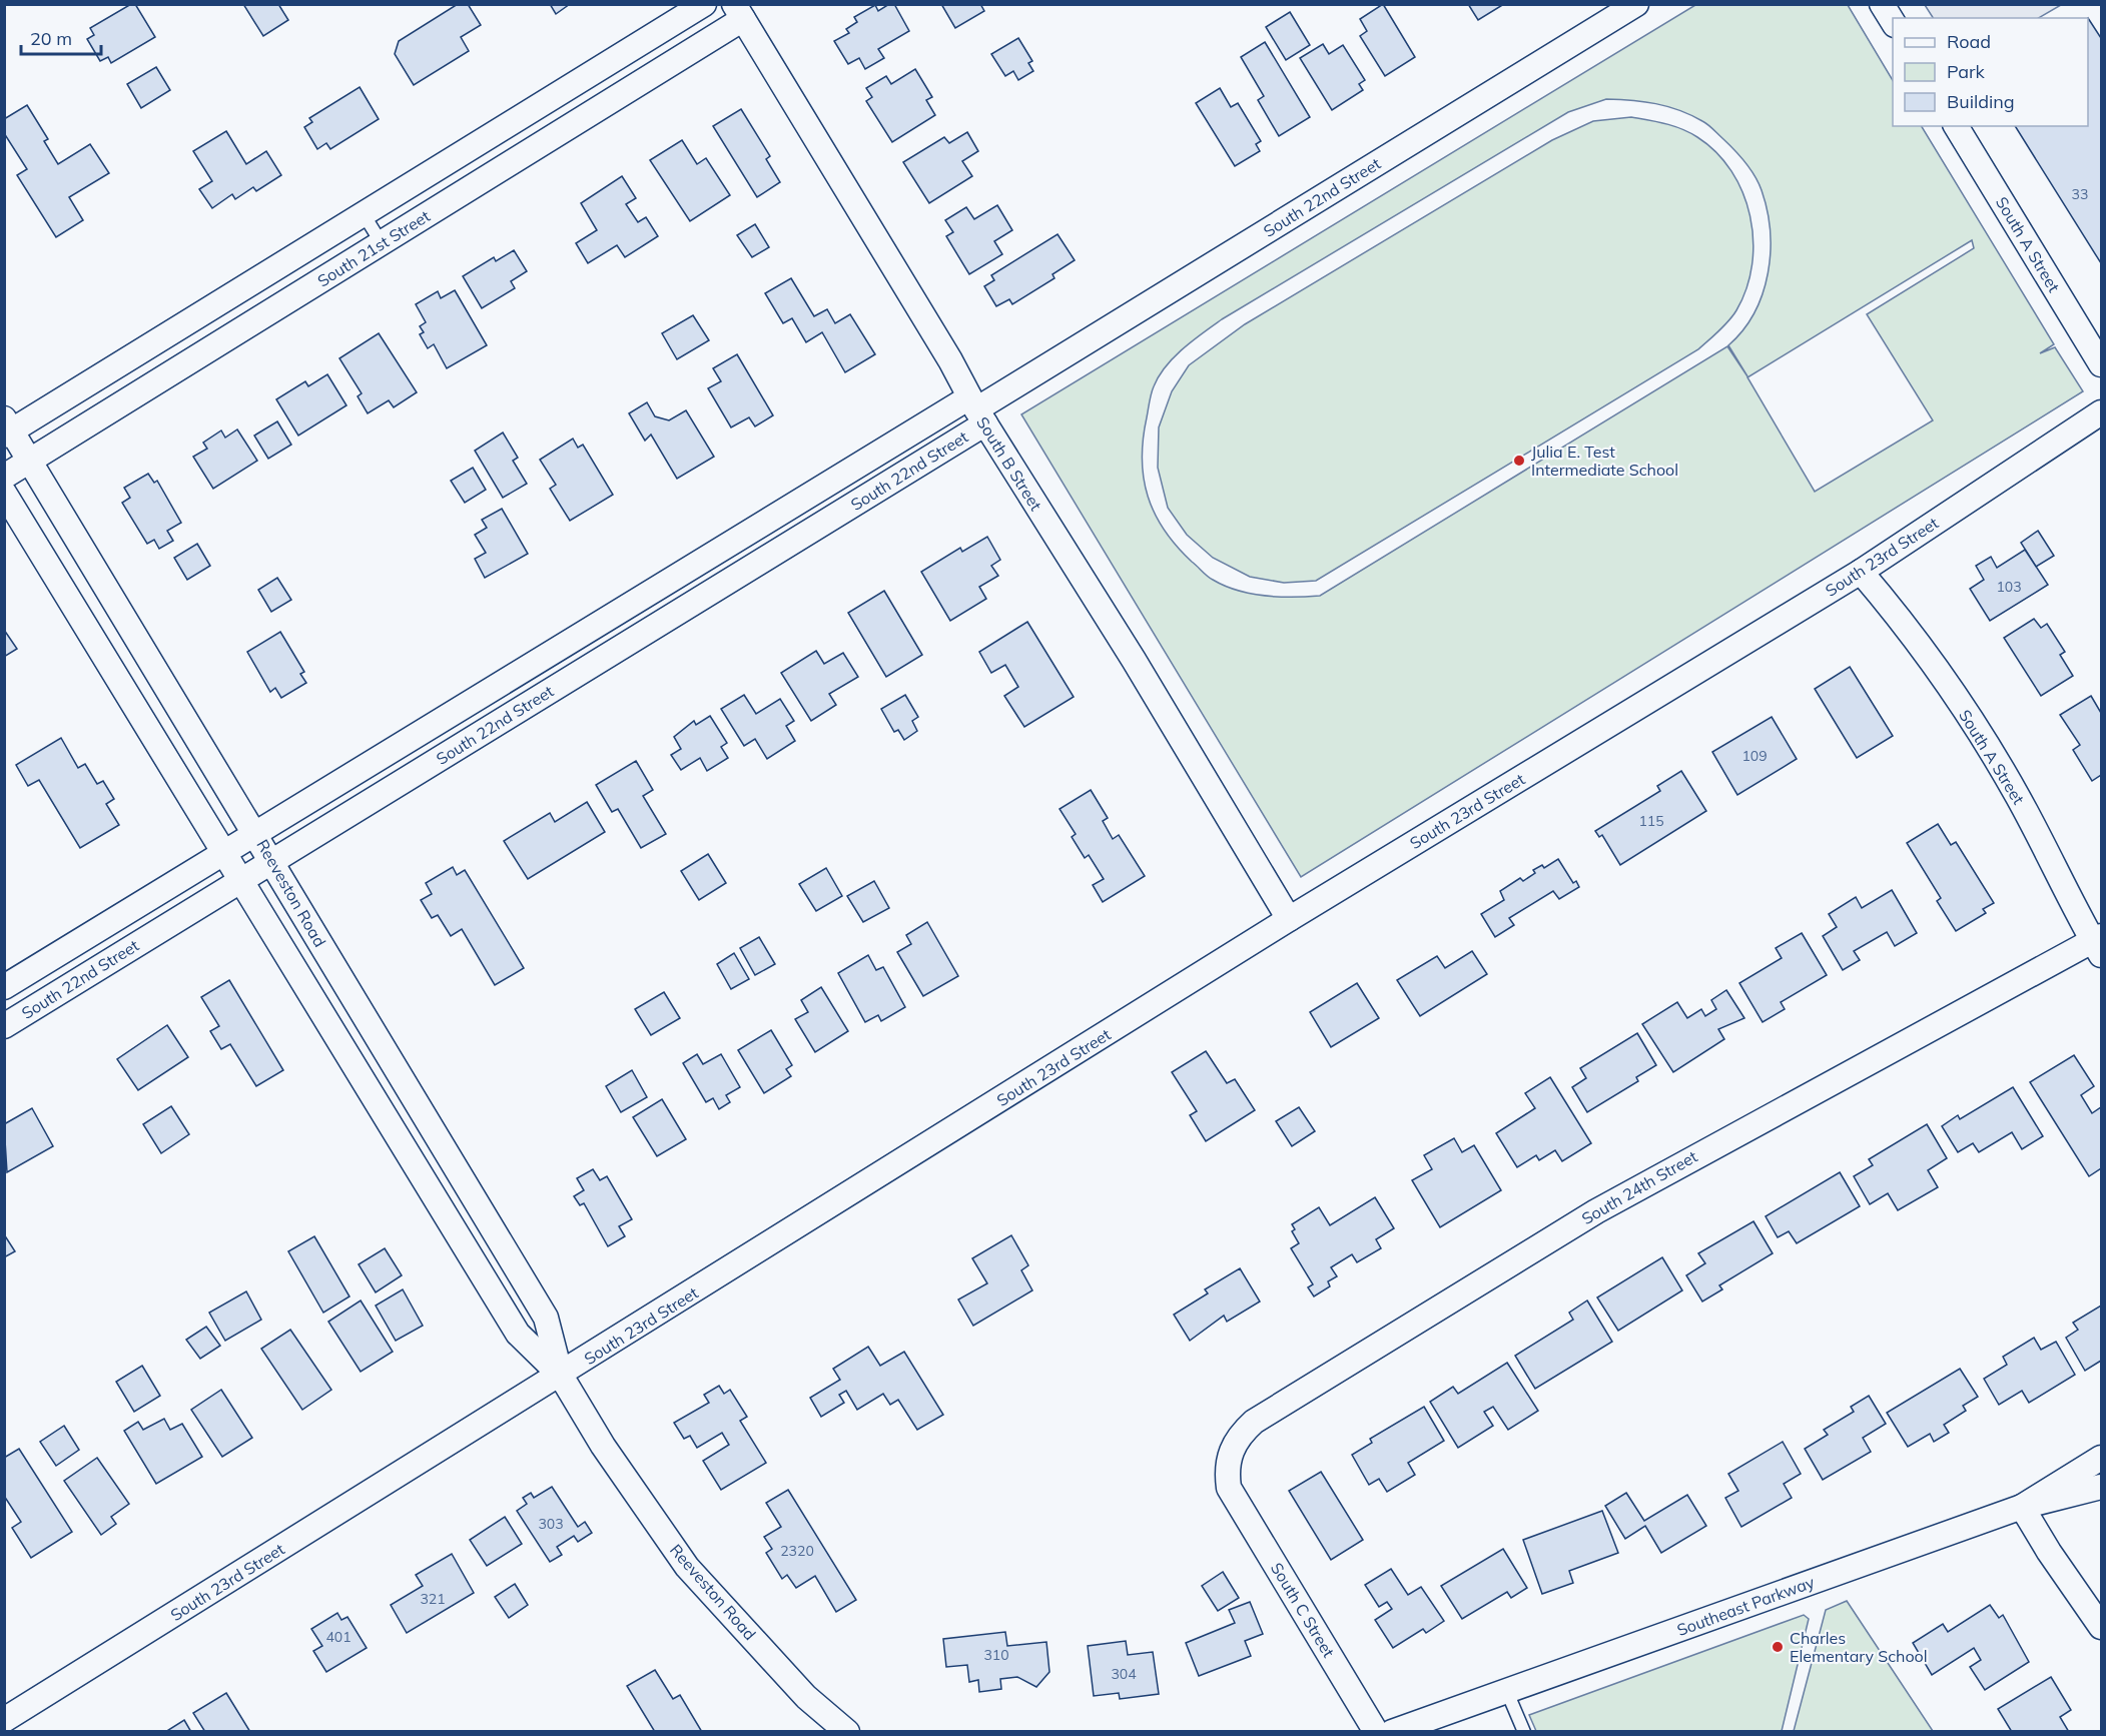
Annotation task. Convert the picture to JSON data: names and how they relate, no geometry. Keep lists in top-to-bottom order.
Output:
{
  "streets": {
    "street": [
      "South 22nd Street",
      "South A Street",
      "South 21st Street",
      "South B Street",
      "South 23rd Street",
      "Reeveston Road",
      "South 24th Street",
      "Southeast Parkway",
      "South C Street"
    ]
  },
  "crossings": [
    ["South 22nd Street", "South B Street"],
    ["South 22nd Street", "Reeveston Road"],
    ["South A Street", "South 23rd Street"],
    ["South A Street", "South 24th Street"],
    ["South 21st Street", "South B Street"],
    ["South 21st Street", "Reeveston Road"],
    ["South B Street", "South 23rd Street"],
    ["South 23rd Street", "Reeveston Road"],
    ["South 24th Street", "South C Street"]
  ],
  "places": ["Julia E. Test Intermediate School", "Charles Elementary School"],
  "house_numbers": [
    "33",
    "103",
    "109",
    "115",
    "303",
    "2320",
    "321",
    "401",
    "310",
    "304"
  ],
  "legend": ["Road", "Park", "Building"],
  "scale_bar": "20 m"
}
